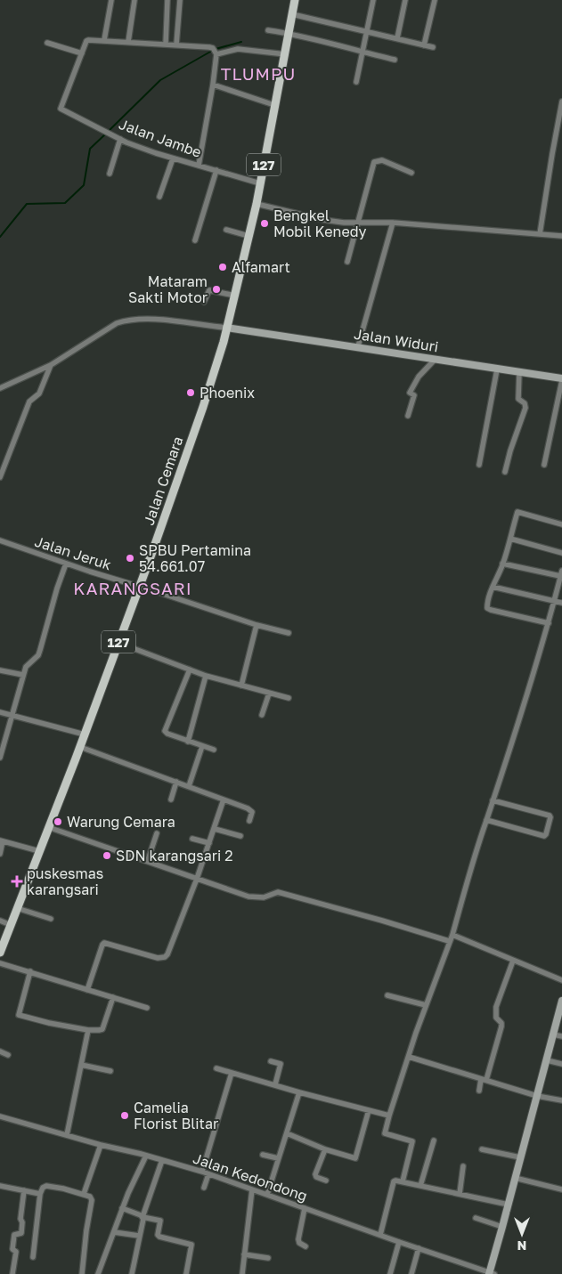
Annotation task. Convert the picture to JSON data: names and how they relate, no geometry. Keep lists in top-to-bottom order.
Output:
{
  "streets": {
    "main road": ["127", "Jalan Widuri", "Jalan Cemara"],
    "street": ["Jalan Jambe", "Jalan Jeruk", "Jalan Kedondong"]
  },
  "crossings": [
    ["Jalan Jambe", "Jalan Cemara"],
    ["Jalan Widuri", "Jalan Cemara"],
    ["Jalan Cemara", "Jalan Jeruk"]
  ],
  "districts": ["TLUMPU", "KARANGSARI"],
  "places": {
    "other": [
      "Bengkel Mobil Kenedy",
      "Alfamart",
      "Mataram Sakti Motor",
      "Phoenix",
      "SPBU Pertamina 54.661.07",
      "Warung Cemara",
      "SDN karangsari 2",
      "Camelia Florist Blitar"
    ],
    "health": ["puskesmas karangsari"]
  },
  "north": "bottom"
}
